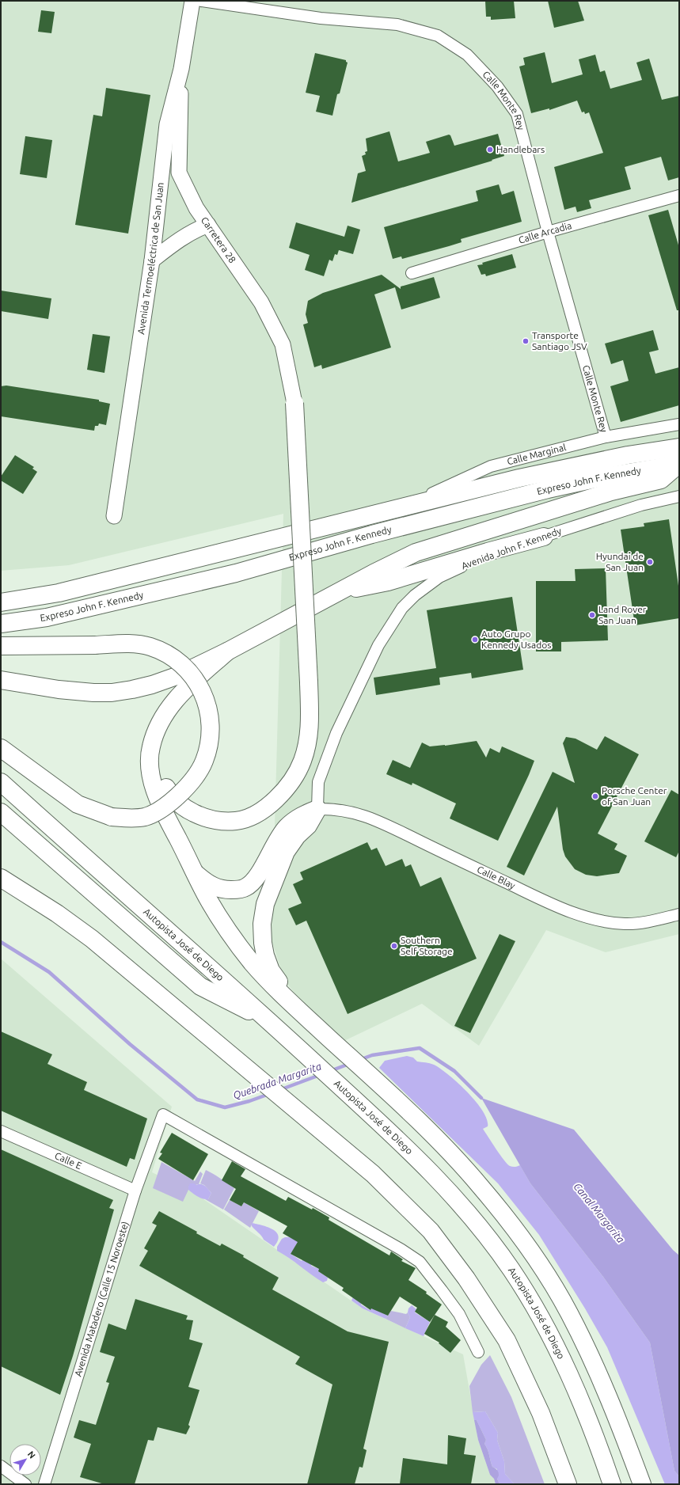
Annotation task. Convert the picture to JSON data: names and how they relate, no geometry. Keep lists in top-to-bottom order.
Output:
{
  "streets": {
    "highway": ["Expreso John F. Kennedy", "Autopista José de Diego"],
    "street": [
      "Calle Monte Rey",
      "Calle Arcadia",
      "Carretera 28",
      "Avenida Termoeléctrica de San Juan",
      "Calle Marginal",
      "Avenida John F. Kennedy",
      "Calle Blay",
      "Calle E",
      "Avenida Matadero (Calle 15 Noroeste)"
    ]
  },
  "crossings": [
    ["Calle Monte Rey", "Calle Arcadia"],
    ["Calle Monte Rey", "Calle Marginal"],
    ["Carretera 28", "Avenida Termoeléctrica de San Juan"],
    ["Calle Marginal", "Expreso John F. Kennedy"],
    ["Avenida John F. Kennedy", "Calle Blay"],
    ["Calle E", "Avenida Matadero (Calle 15 Noroeste)"]
  ],
  "water": ["Quebrada Margarita", "Canal Margarita"],
  "places": [
    "Handlebars",
    "Transporte Santiago JSV",
    "Hyundai de San Juan",
    "Land Rover San Juan",
    "Auto Grupo Kennedy Usados",
    "Porsche Center of San Juan",
    "Southern Self Storage"
  ],
  "north": "top right"
}
